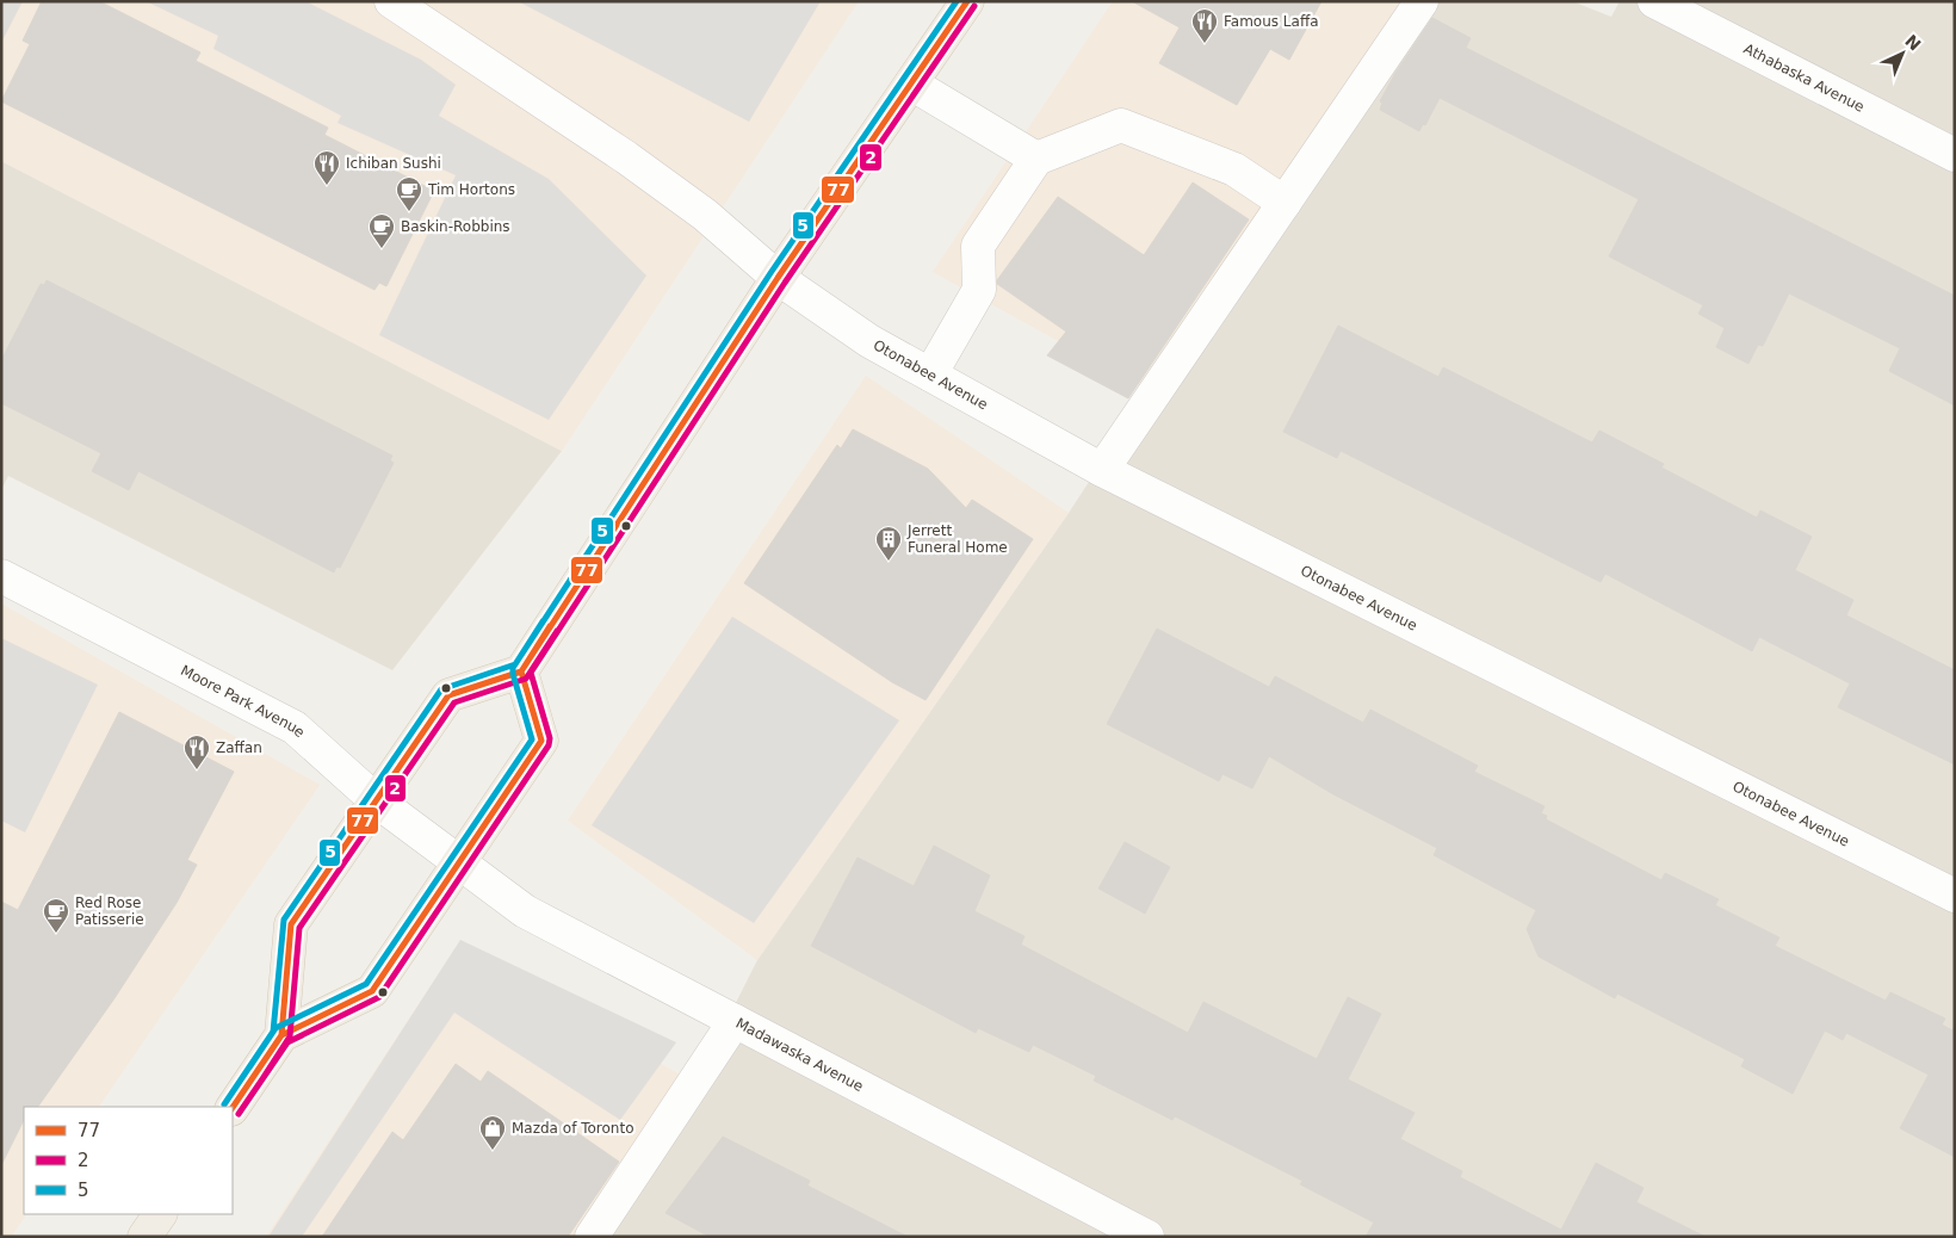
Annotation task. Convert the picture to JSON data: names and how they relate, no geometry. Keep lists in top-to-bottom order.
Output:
{
  "streets": {
    "street": [
      "Athabaska Avenue",
      "Otonabee Avenue",
      "Moore Park Avenue",
      "Madawaska Avenue"
    ]
  },
  "crossings": [
    ["Moore Park Avenue", "Madawaska Avenue"]
  ],
  "places": {
    "restaurant": ["Famous Laffa", "Ichiban Sushi", "Zaffan"],
    "cafe": ["Tim Hortons", "Baskin-Robbins", "Red Rose Patisserie"],
    "building": ["Jerrett Funeral Home"],
    "shop": ["Mazda of Toronto"]
  },
  "lines": ["transit line 77", "transit line 5", "transit line 2"],
  "legend": ["77", "2", "5"],
  "north": "top right"
}
